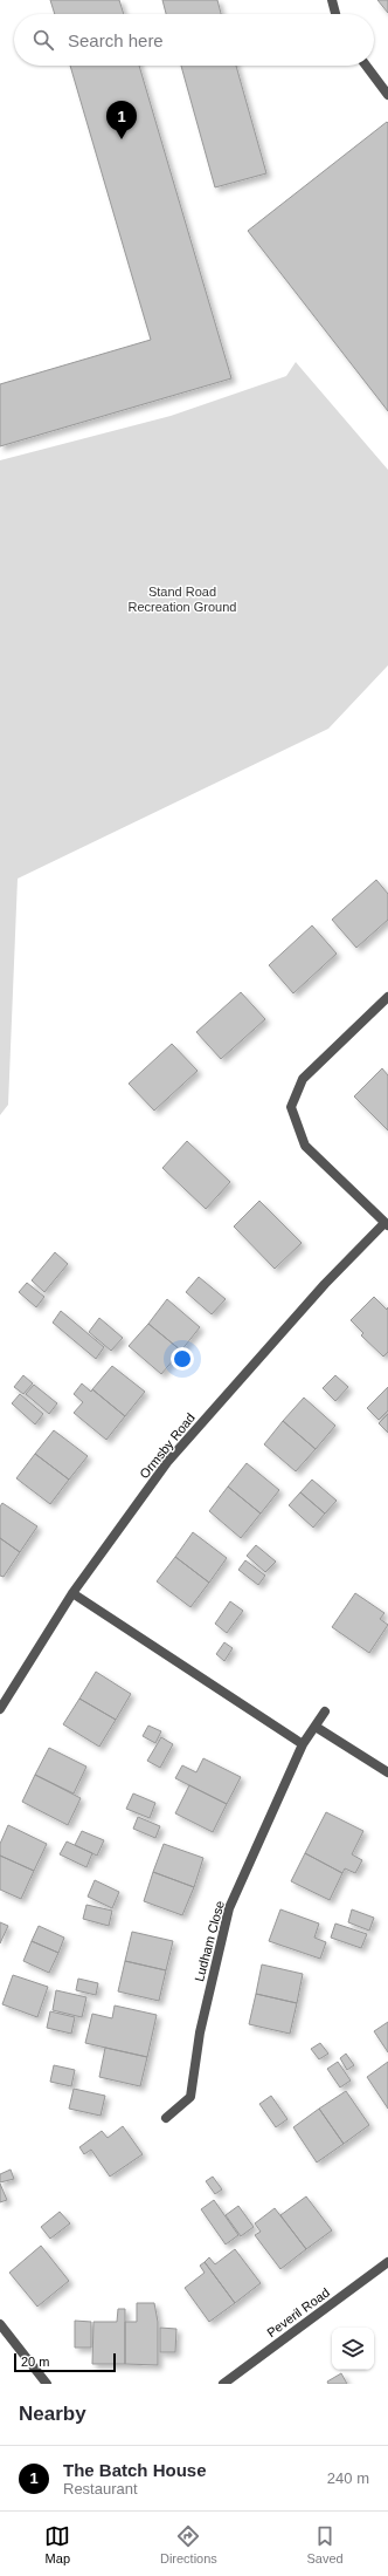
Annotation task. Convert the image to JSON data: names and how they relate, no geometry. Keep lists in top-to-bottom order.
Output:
{
  "streets": {
    "street": ["Ormsby Road", "Ludham Close", "Peveril Road"]
  },
  "parks": ["Stand Road Recreation Ground"],
  "scale_bar": "20 m",
  "page": {
    "search": "Search here",
    "pins": "1",
    "scale": "20 m",
    "heading": "Nearby",
    "list": [
      {
        "mark": "1",
        "name": "The Batch House",
        "note": "Restaurant",
        "value": "240 m"
      }
    ],
    "nav": ["Map", "Directions", "Saved"]
  }
}
